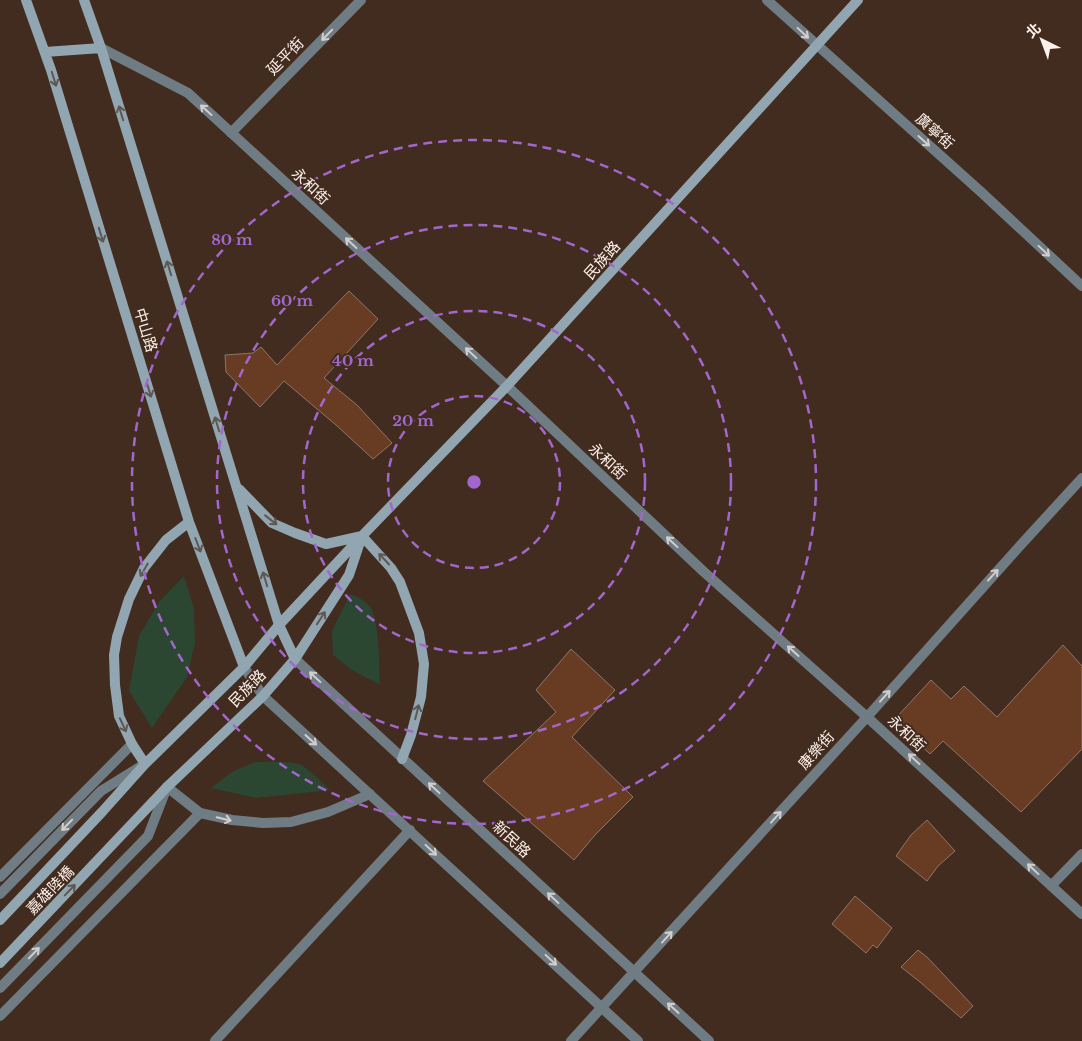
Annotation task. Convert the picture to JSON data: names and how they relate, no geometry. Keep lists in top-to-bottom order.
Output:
{
  "streets": {
    "main road": ["民族路", "中山路", "嘉雄陸橋"],
    "street": [
      "延平街",
      "廣寧街",
      "永和街",
      "康樂街",
      "新民路"
    ]
  },
  "crossings": [
    ["延平街", "永和街"],
    ["廣寧街", "民族路"],
    ["永和街", "民族路"],
    ["永和街", "康樂街"],
    ["民族路", "中山路"],
    ["民族路", "新民路"],
    ["民族路", "嘉雄陸橋"],
    ["康樂街", "新民路"]
  ],
  "one_way": [
    "延平街",
    "廣寧街",
    "永和街",
    "康樂街"
  ],
  "north": "top left",
  "rings": [
    "80 m",
    "60 m",
    "40 m",
    "20 m"
  ]
}
